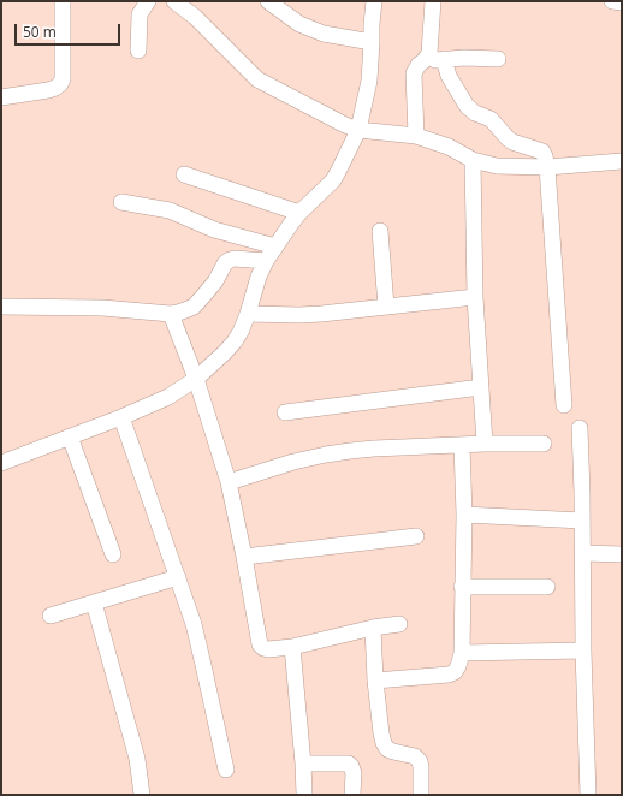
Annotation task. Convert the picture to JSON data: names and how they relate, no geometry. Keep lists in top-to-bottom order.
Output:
{
  "scale_bar": "50 m"
}
